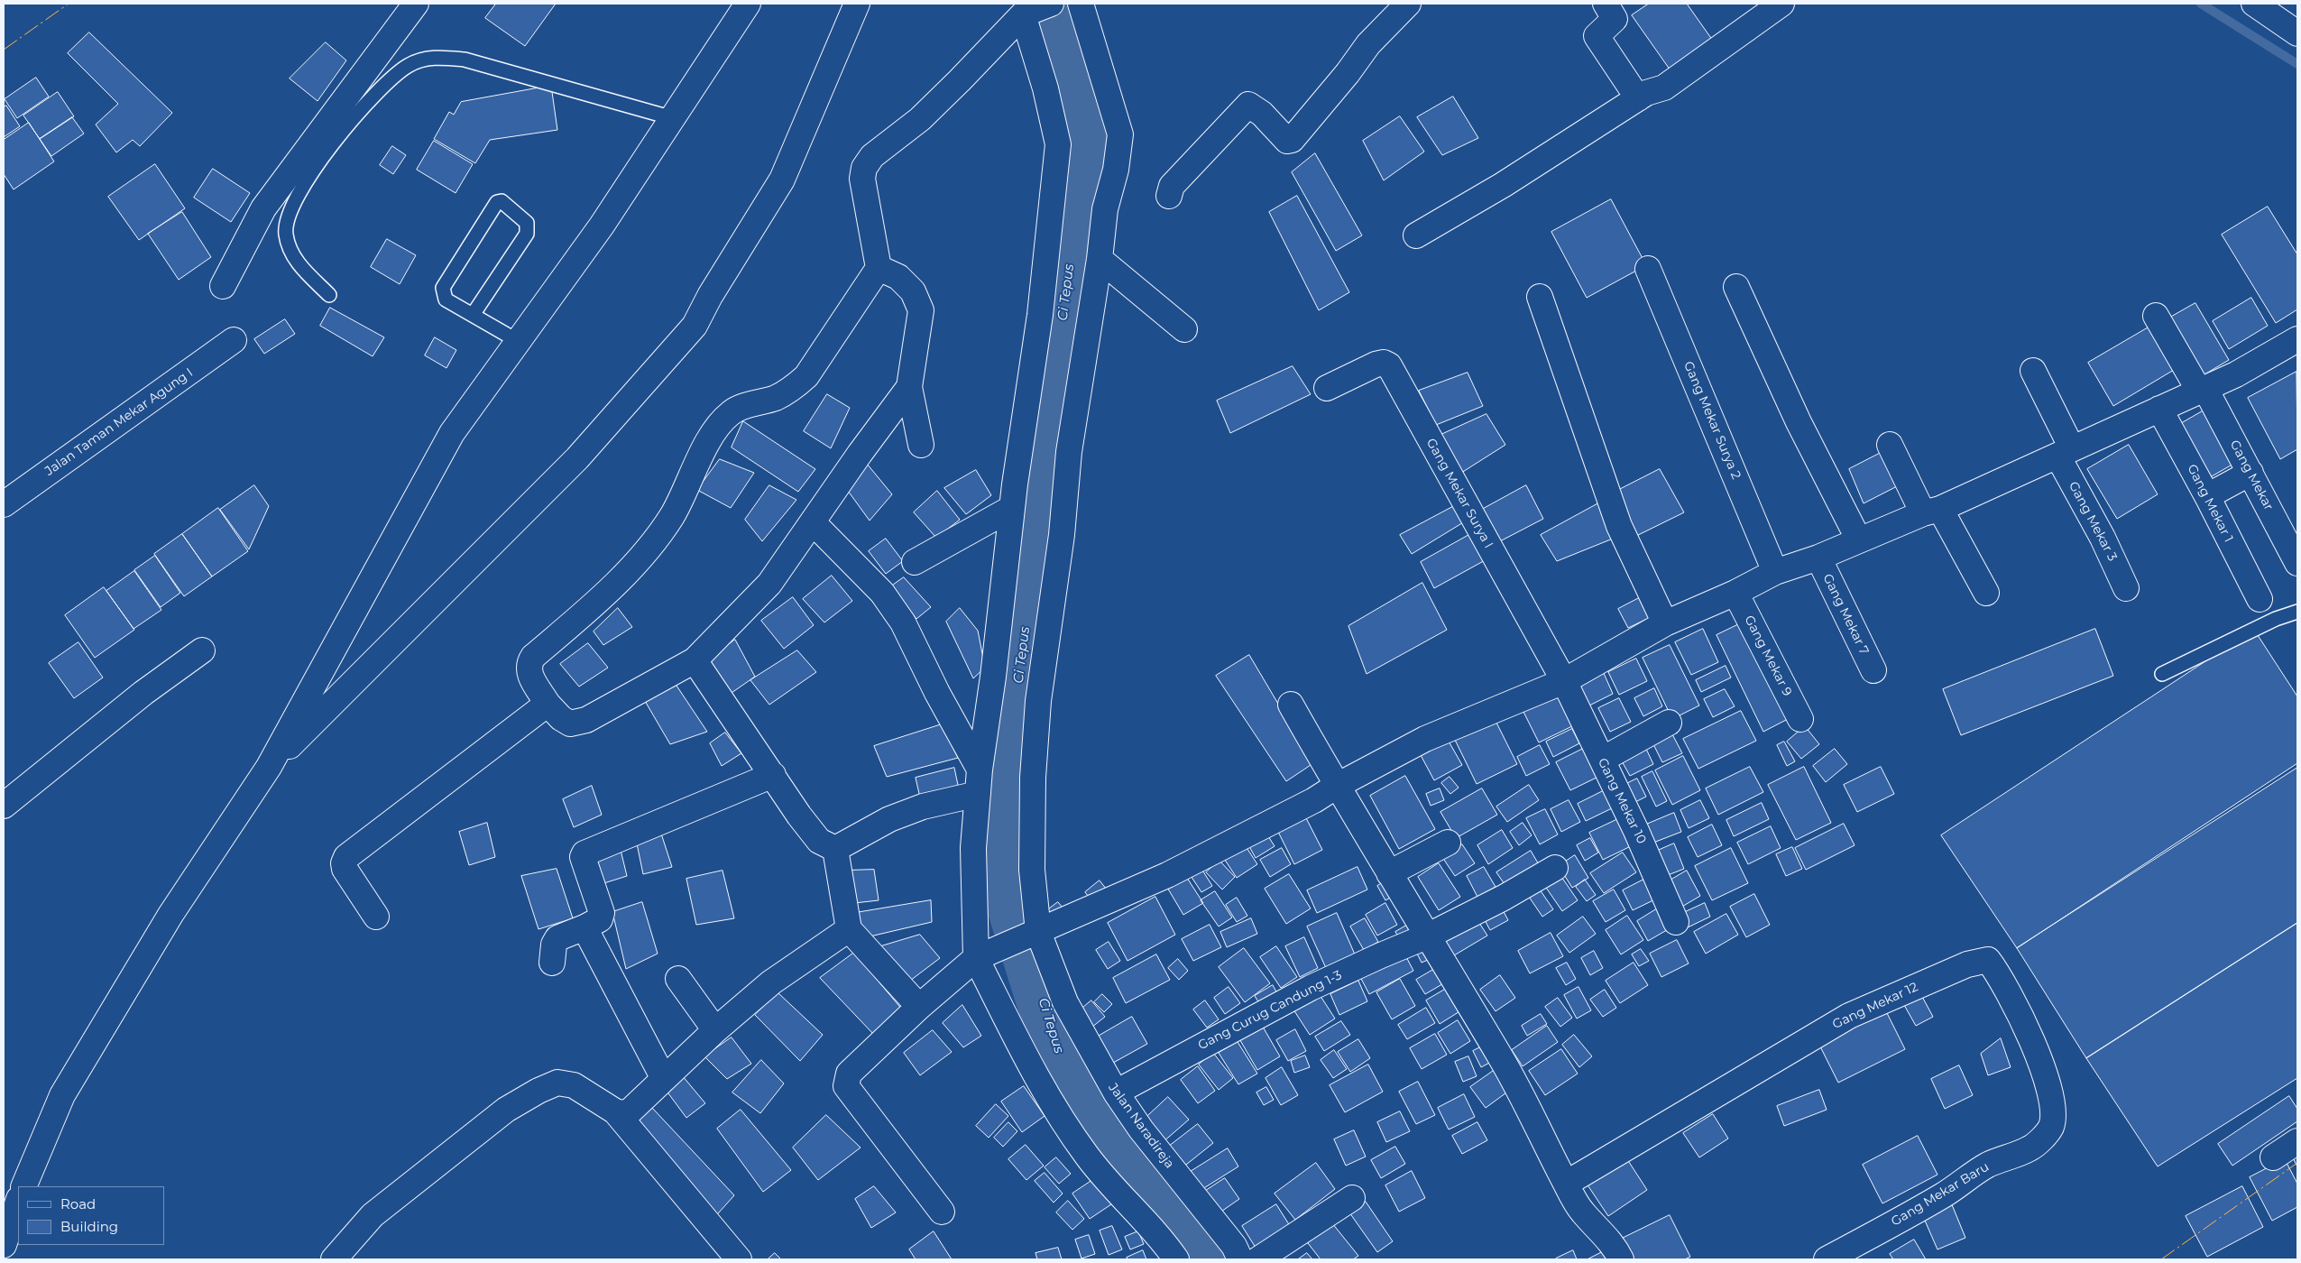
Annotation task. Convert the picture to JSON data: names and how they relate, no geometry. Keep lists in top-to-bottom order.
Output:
{
  "streets": {
    "main road": [
      "Gang Mekar Surya 2",
      "Jalan Taman Mekar Agung I",
      "Gang Mekar",
      "Gang Mekar Surya I",
      "Gang Mekar 1",
      "Gang Mekar 3",
      "Gang Mekar 7",
      "Gang Mekar 9",
      "Gang Mekar 10",
      "Gang Mekar 12",
      "Gang Curug Candung 1-3",
      "Jalan Naradireja",
      "Gang Mekar Baru"
    ]
  },
  "crossings": [
    ["Gang Mekar Surya I", "Gang Mekar 10"],
    ["Gang Mekar 12", "Gang Mekar Baru"],
    ["Gang Curug Candung 1-3", "Jalan Naradireja"]
  ],
  "water": ["Ci Tepus"],
  "legend": ["Road", "Building"]
}
